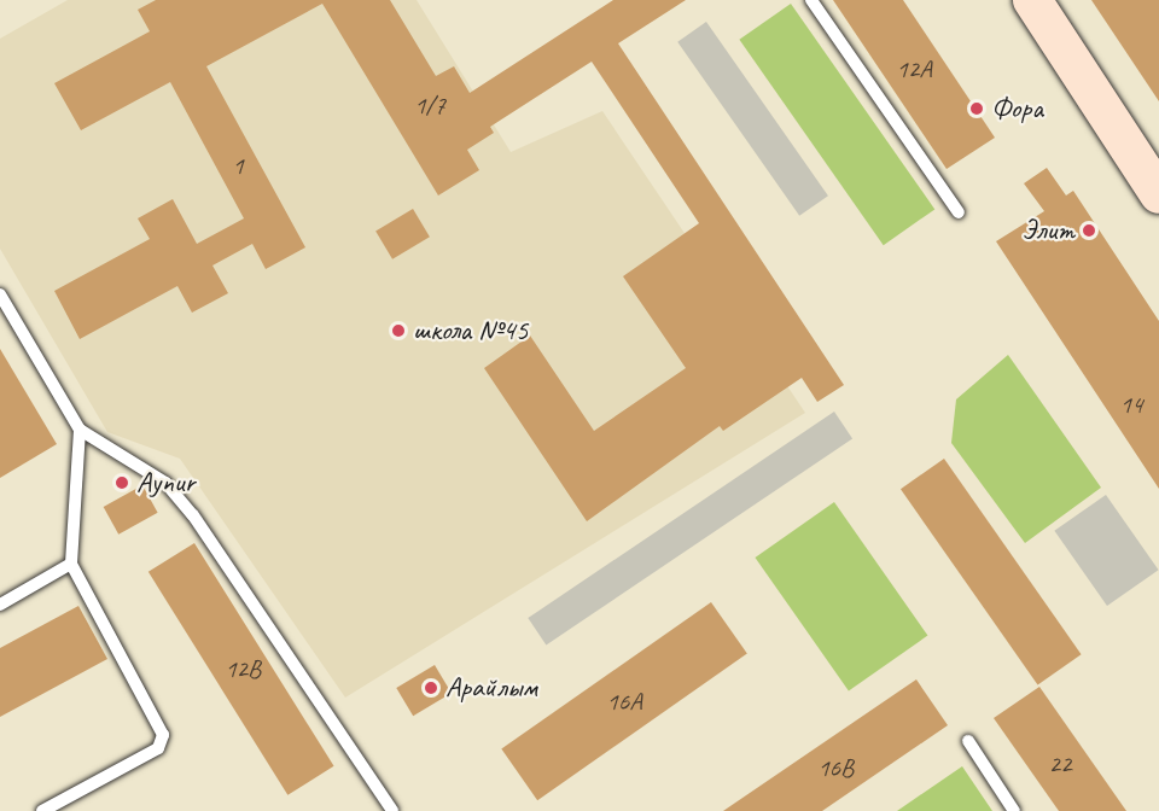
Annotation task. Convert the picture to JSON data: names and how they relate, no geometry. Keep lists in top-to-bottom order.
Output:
{
  "places": [
    "Фора",
    "Элит",
    "школа №45",
    "Aynur",
    "Арайлым"
  ],
  "house_numbers": [
    "12А",
    "1/7",
    "1",
    "14",
    "12В",
    "16А",
    "22",
    "16В"
  ]
}
